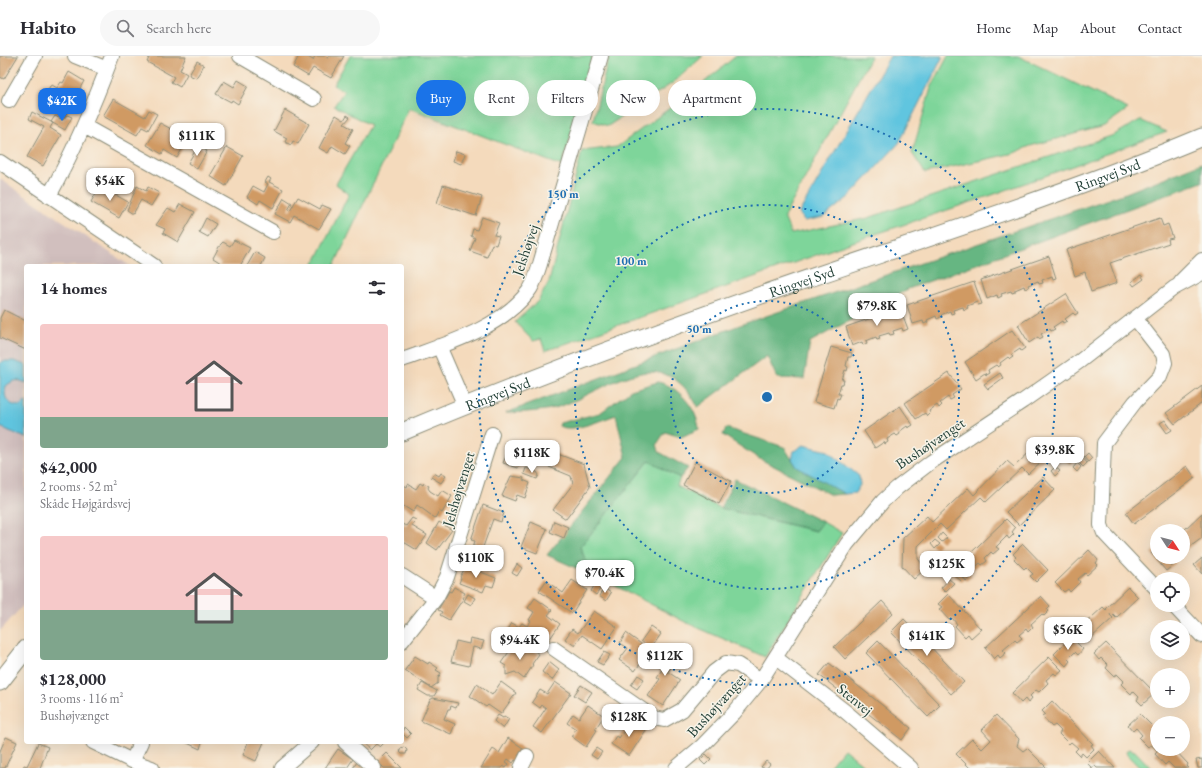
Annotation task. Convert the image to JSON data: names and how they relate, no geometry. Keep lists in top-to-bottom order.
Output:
{
  "streets": {
    "main road": ["Ringvej Syd"],
    "street": [
      "Jelshøjvej",
      "Bushøjvænget",
      "Jelshøjvænget",
      "Stenvej"
    ]
  },
  "crossings": [
    ["Bushøjvænget", "Stenvej"]
  ],
  "north": "bottom right",
  "page": {
    "header": "Habito",
    "search": "Search here",
    "nav": [
      "Home",
      "Map",
      "About",
      "Contact"
    ],
    "chip": [
      "Buy",
      "Rent",
      "Filters",
      "New",
      "Apartment"
    ],
    "price": [
      "$42K",
      "$111K",
      "$54K",
      "$79.8K",
      "$39.8K",
      "$118K",
      "$110K",
      "$125K",
      "$70.4K",
      "$56K",
      "$141K",
      "$94.4K",
      "$112K",
      "$128K"
    ],
    "heading": "14 homes",
    "list": [
      {
        "name": "$42,000",
        "note": "2 rooms · 52 m² · Skåde Højgårdsvej"
      },
      {
        "name": "$128,000",
        "note": "3 rooms · 116 m² · Bushøjvænget"
      }
    ],
    "map_buttons": ["+", "−"]
  },
  "rings": ["150 m", "100 m", "50 m"]
}
